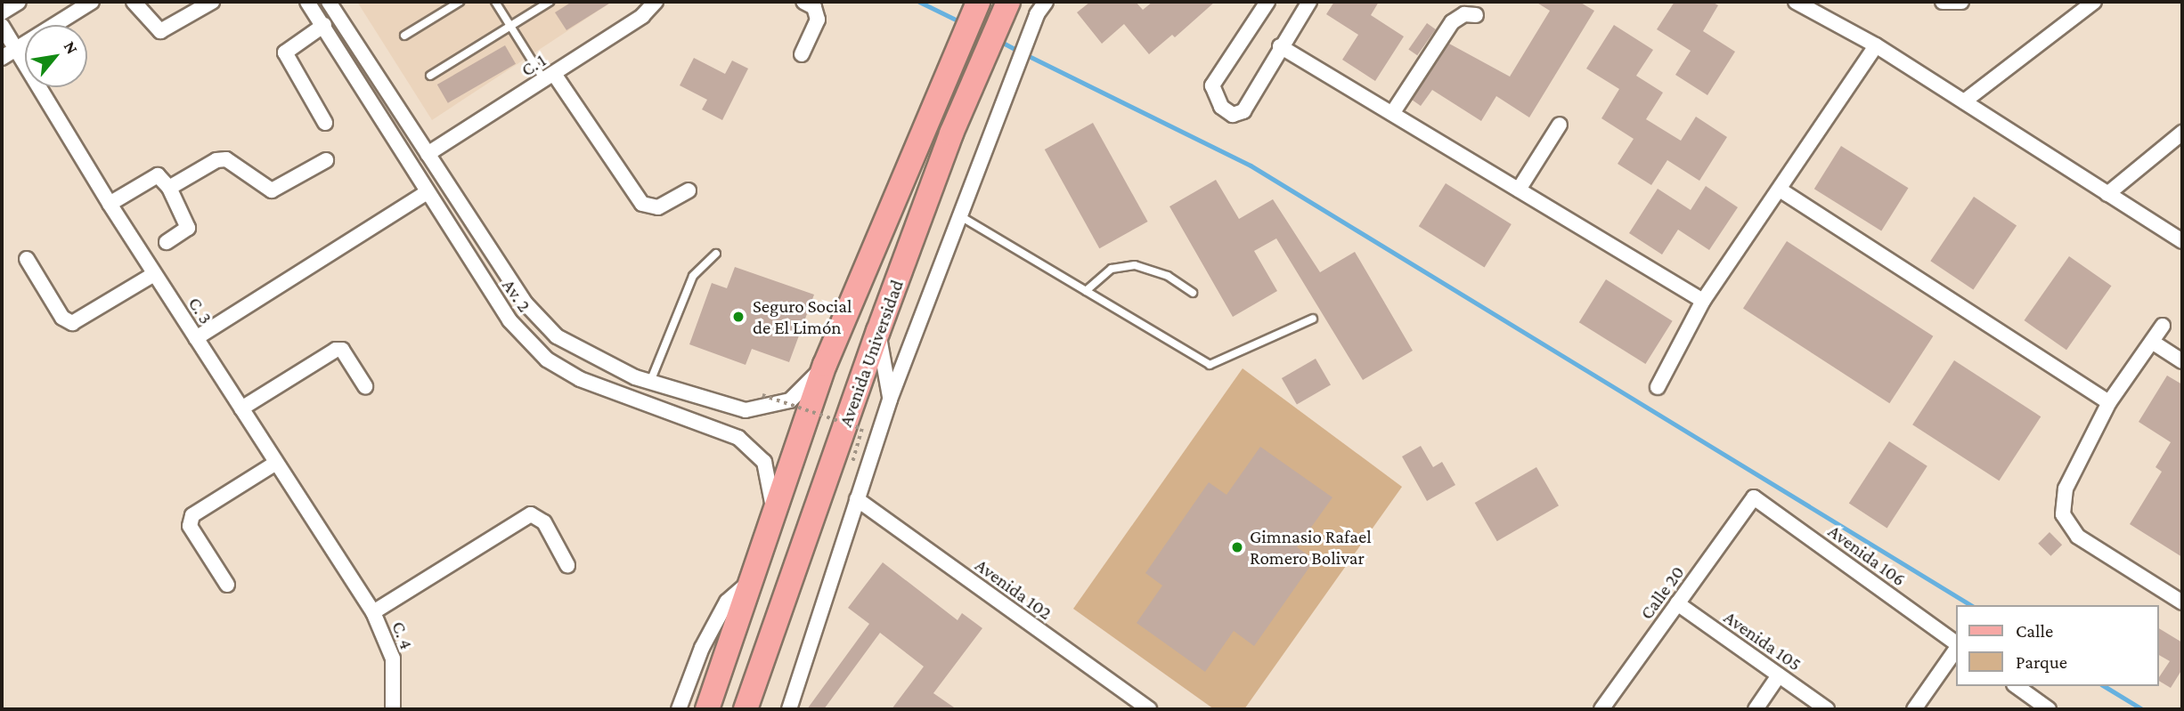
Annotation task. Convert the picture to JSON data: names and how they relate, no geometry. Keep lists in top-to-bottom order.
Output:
{
  "streets": {
    "main road": ["Avenida Universidad"],
    "street": [
      "C. 1",
      "Av. 2",
      "C. 3",
      "Avenida 106",
      "Avenida 102",
      "Calle 20",
      "C. 4",
      "Avenida 105"
    ]
  },
  "crossings": [
    ["C. 1", "Av. 2"],
    ["Av. 2", "Avenida Universidad"],
    ["C. 3", "C. 4"],
    ["Avenida Universidad", "Avenida 102"],
    ["Avenida 106", "Calle 20"],
    ["Calle 20", "Avenida 105"]
  ],
  "places": ["Seguro Social de El Limón", "Gimnasio Rafael Romero Bolivar"],
  "legend": ["Calle", "Parque"],
  "north": "top right"
}
